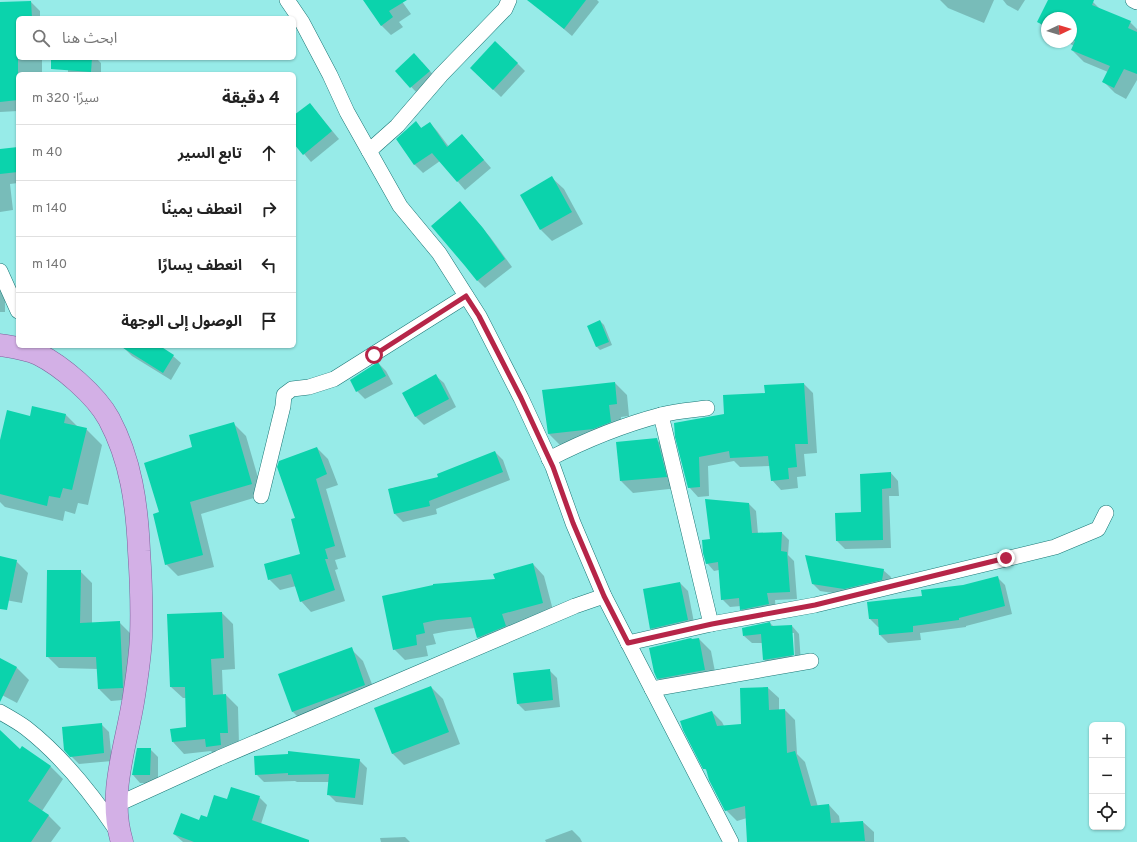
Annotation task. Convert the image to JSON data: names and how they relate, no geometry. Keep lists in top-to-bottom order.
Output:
{
  "north": "right",
  "page": {
    "search": "ابحث هنا",
    "heading": ["4 دقيقة", "سيرًا · 320 m"],
    "list": [
      ["تابع السير", "40 m"],
      ["انعطف يمينًا", "140 m"],
      ["انعطف يسارًا", "140 m"],
      "الوصول إلى الوجهة"
    ],
    "map_buttons": ["+", "−"]
  }
}
